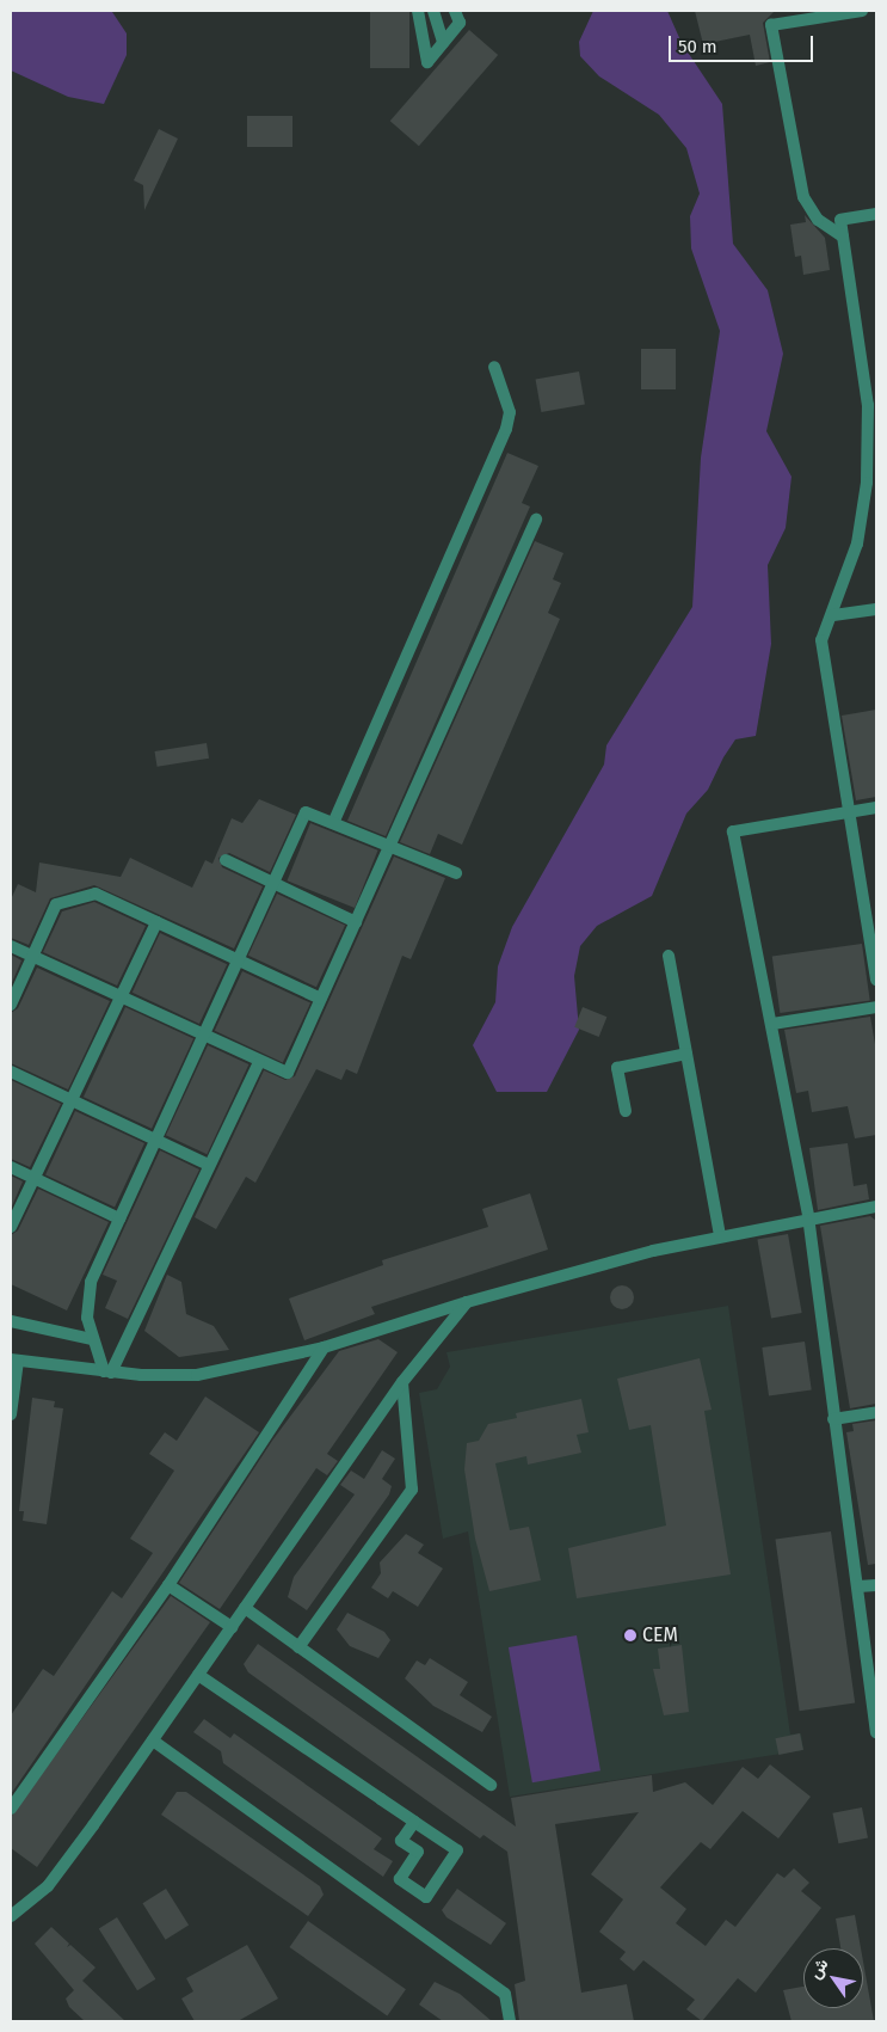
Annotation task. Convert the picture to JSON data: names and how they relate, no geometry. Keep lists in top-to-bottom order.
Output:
{
  "places": ["CEM"],
  "scale_bar": "50 m",
  "north": "top left"
}
